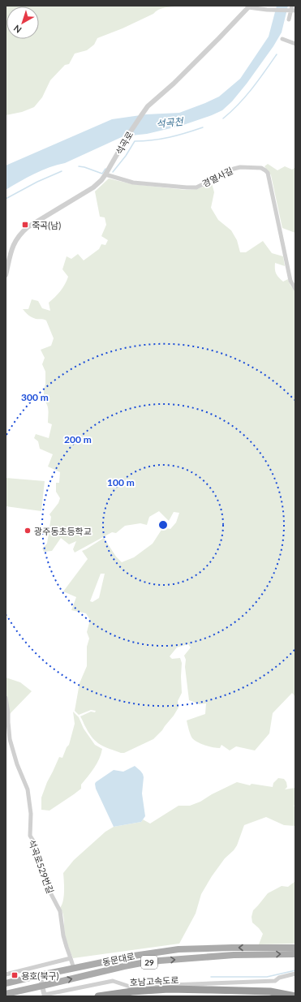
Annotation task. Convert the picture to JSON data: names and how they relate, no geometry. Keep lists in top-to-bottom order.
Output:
{
  "streets": {
    "highway": ["호남고속도로"],
    "main road": ["동문대로", "29"],
    "street": ["석곡로", "경열사길", "석곡로529번길"]
  },
  "crossings": [
    ["석곡로", "경열사길"],
    ["석곡로529번길", "동문대로"]
  ],
  "water": ["석곡천"],
  "places": {
    "transit": ["죽곡(남)", "용호(북구)"],
    "other": ["광주동초등학교"]
  },
  "north": "bottom left",
  "rings": ["300 m", "200 m", "100 m"]
}
